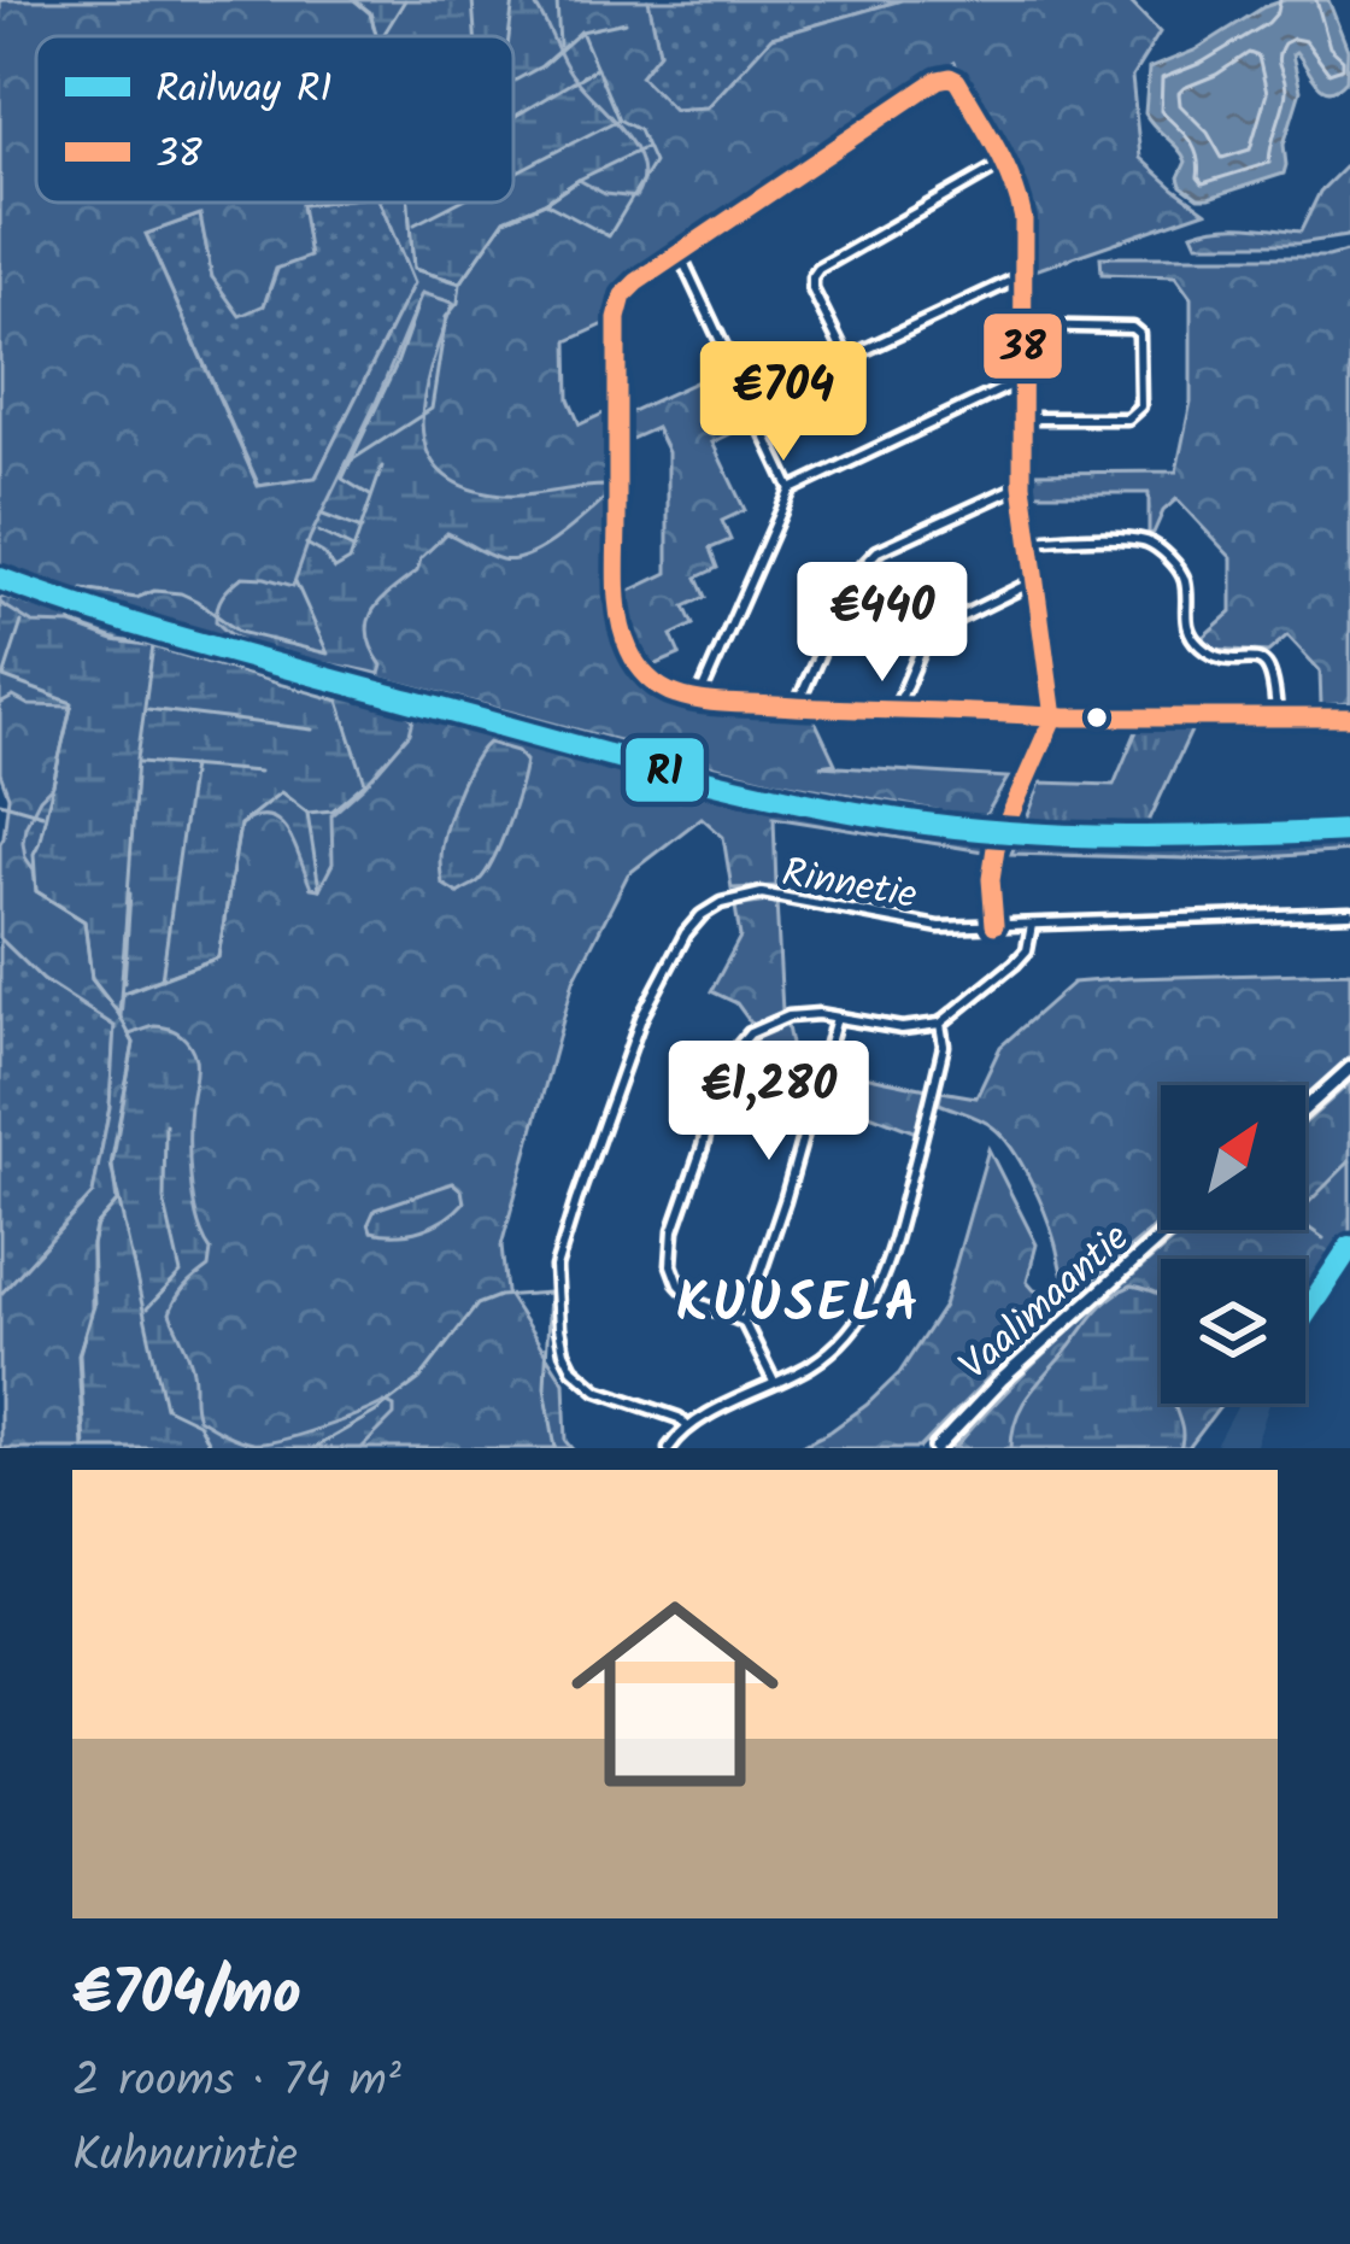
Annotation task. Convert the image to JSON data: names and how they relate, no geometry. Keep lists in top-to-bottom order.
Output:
{
  "streets": {
    "main road": ["Vaalimaantie"],
    "street": ["Rinnetie"]
  },
  "districts": ["KUUSELA"],
  "lines": ["transit line 38", "rail line R1"],
  "legend": ["Railway R1", "38"],
  "north": "top right",
  "page": {
    "price": ["€704", "€440", "€1,280"],
    "list": [
      {
        "name": "€704/mo",
        "note": "2 rooms · 74 m² · Kuhnurintie"
      }
    ]
  }
}
